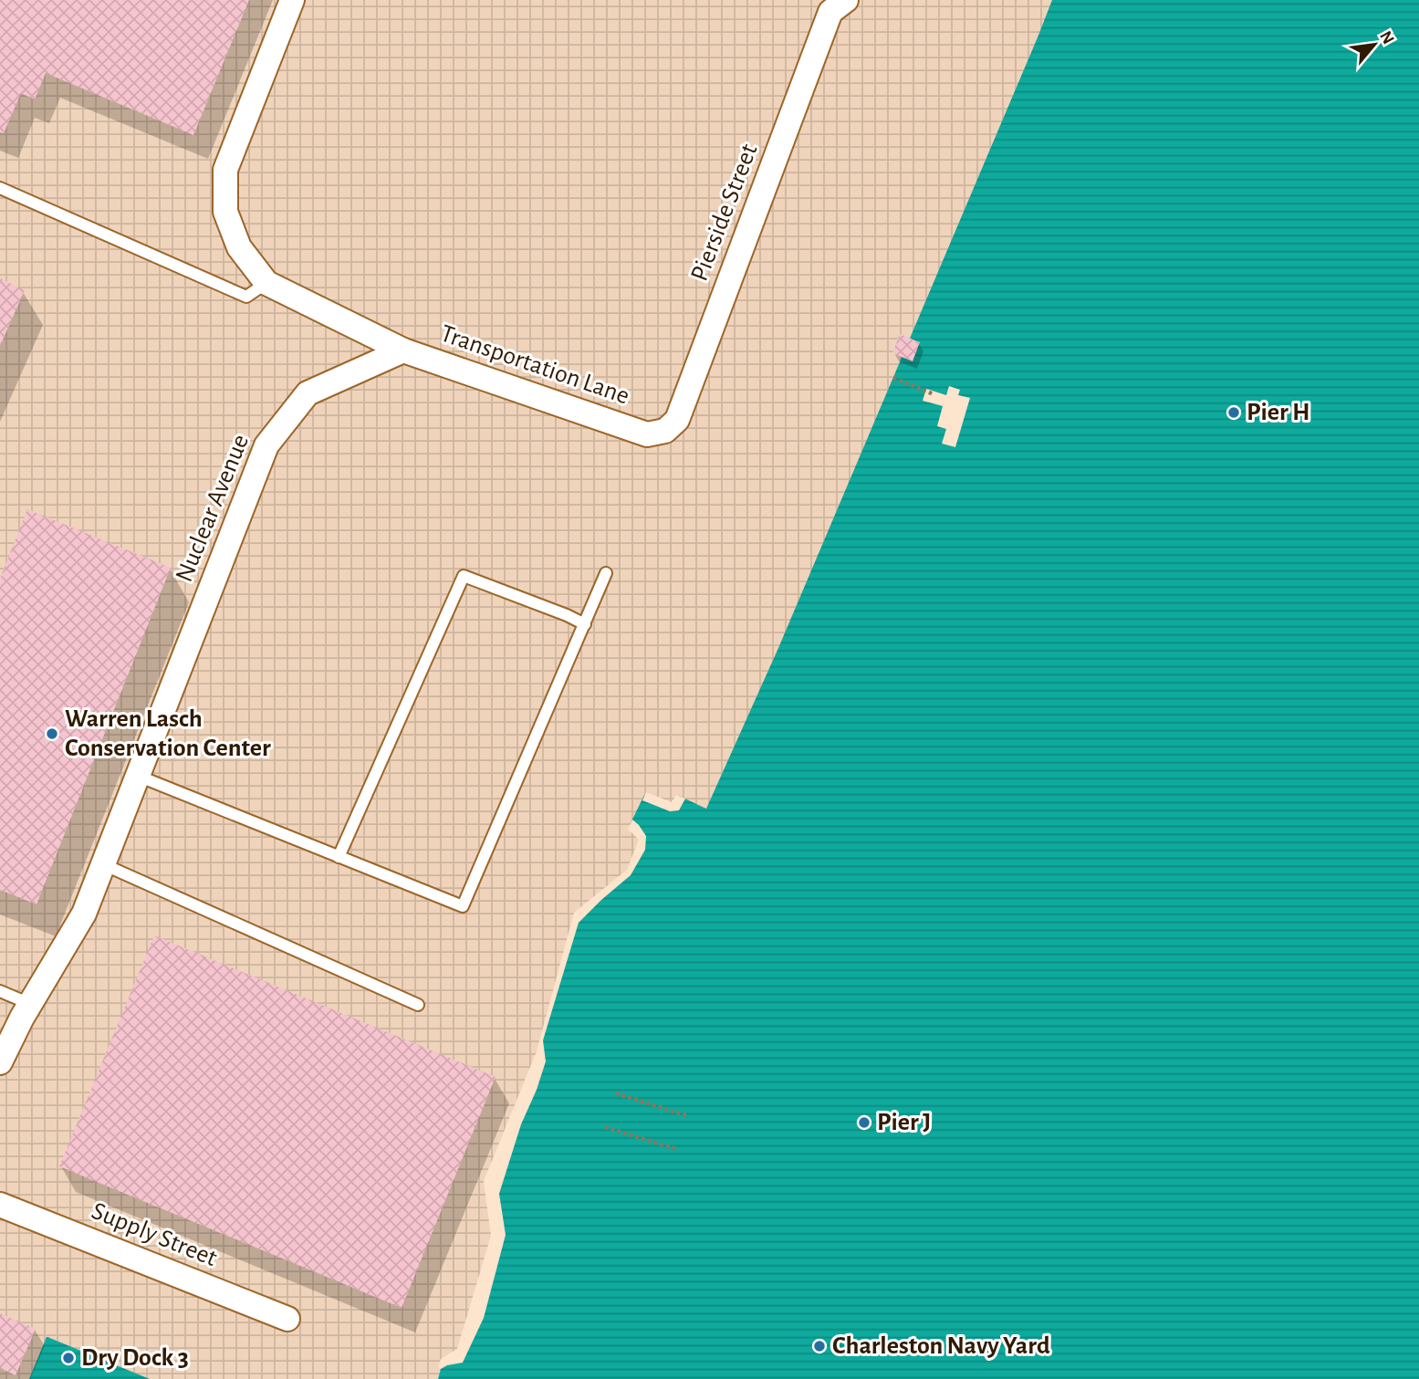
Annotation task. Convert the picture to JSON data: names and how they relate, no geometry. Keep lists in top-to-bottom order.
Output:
{
  "streets": {
    "street": [
      "Pierside Street",
      "Transportation Lane",
      "Nuclear Avenue",
      "Supply Street"
    ]
  },
  "crossings": [
    ["Pierside Street", "Transportation Lane"],
    ["Transportation Lane", "Nuclear Avenue"]
  ],
  "places": [
    "Pier H",
    "Warren Lasch Conservation Center",
    "Pier J",
    "Charleston Navy Yard",
    "Dry Dock 3"
  ],
  "north": "top right"
}
